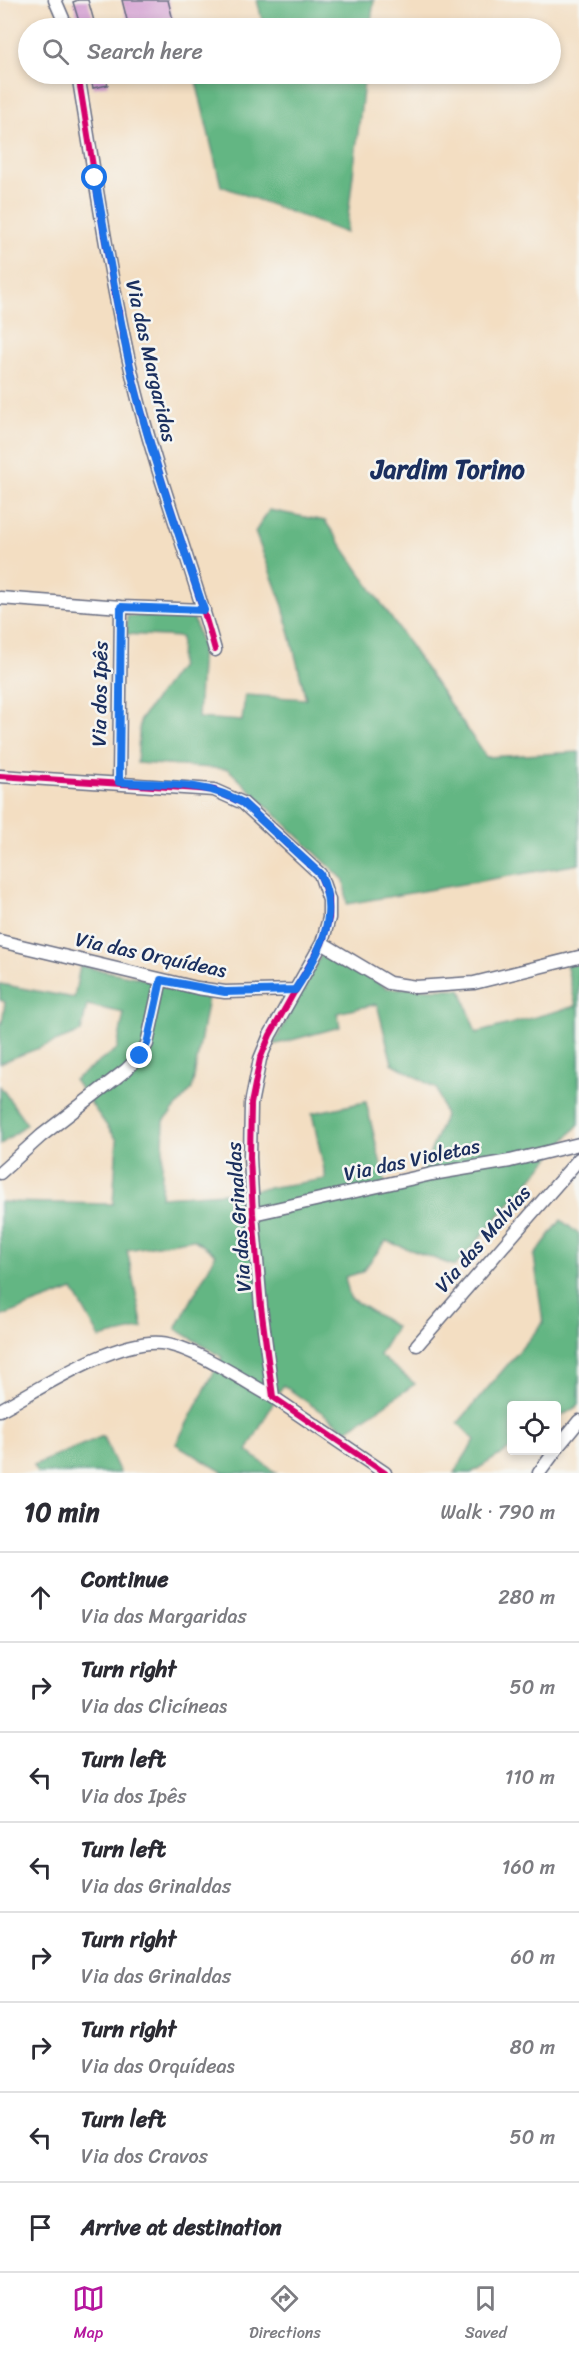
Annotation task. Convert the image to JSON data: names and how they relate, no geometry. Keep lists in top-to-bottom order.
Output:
{
  "streets": {
    "street": [
      "Via das Margaridas",
      "Via dos Ipês",
      "Via das Orquídeas",
      "Via das Violetas",
      "Via das Grinaldas",
      "Via das Malvias"
    ]
  },
  "crossings": [
    ["Via dos Ipês", "Via das Grinaldas"],
    ["Via das Orquídeas", "Via das Grinaldas"],
    ["Via das Violetas", "Via das Grinaldas"]
  ],
  "districts": ["Jardim Torino"],
  "page": {
    "search": "Search here",
    "heading": ["10 min", "Walk · 790 m"],
    "list": [
      ["Continue", "Via das Margaridas", "280 m"],
      ["Turn right", "Via das Clicíneas", "50 m"],
      ["Turn left", "Via dos Ipês", "110 m"],
      ["Turn left", "Via das Grinaldas", "160 m"],
      ["Turn right", "Via das Grinaldas", "60 m"],
      ["Turn right", "Via das Orquídeas", "80 m"],
      ["Turn left", "Via dos Cravos", "50 m"],
      "Arrive at destination"
    ],
    "nav": ["Map", "Directions", "Saved"]
  }
}
